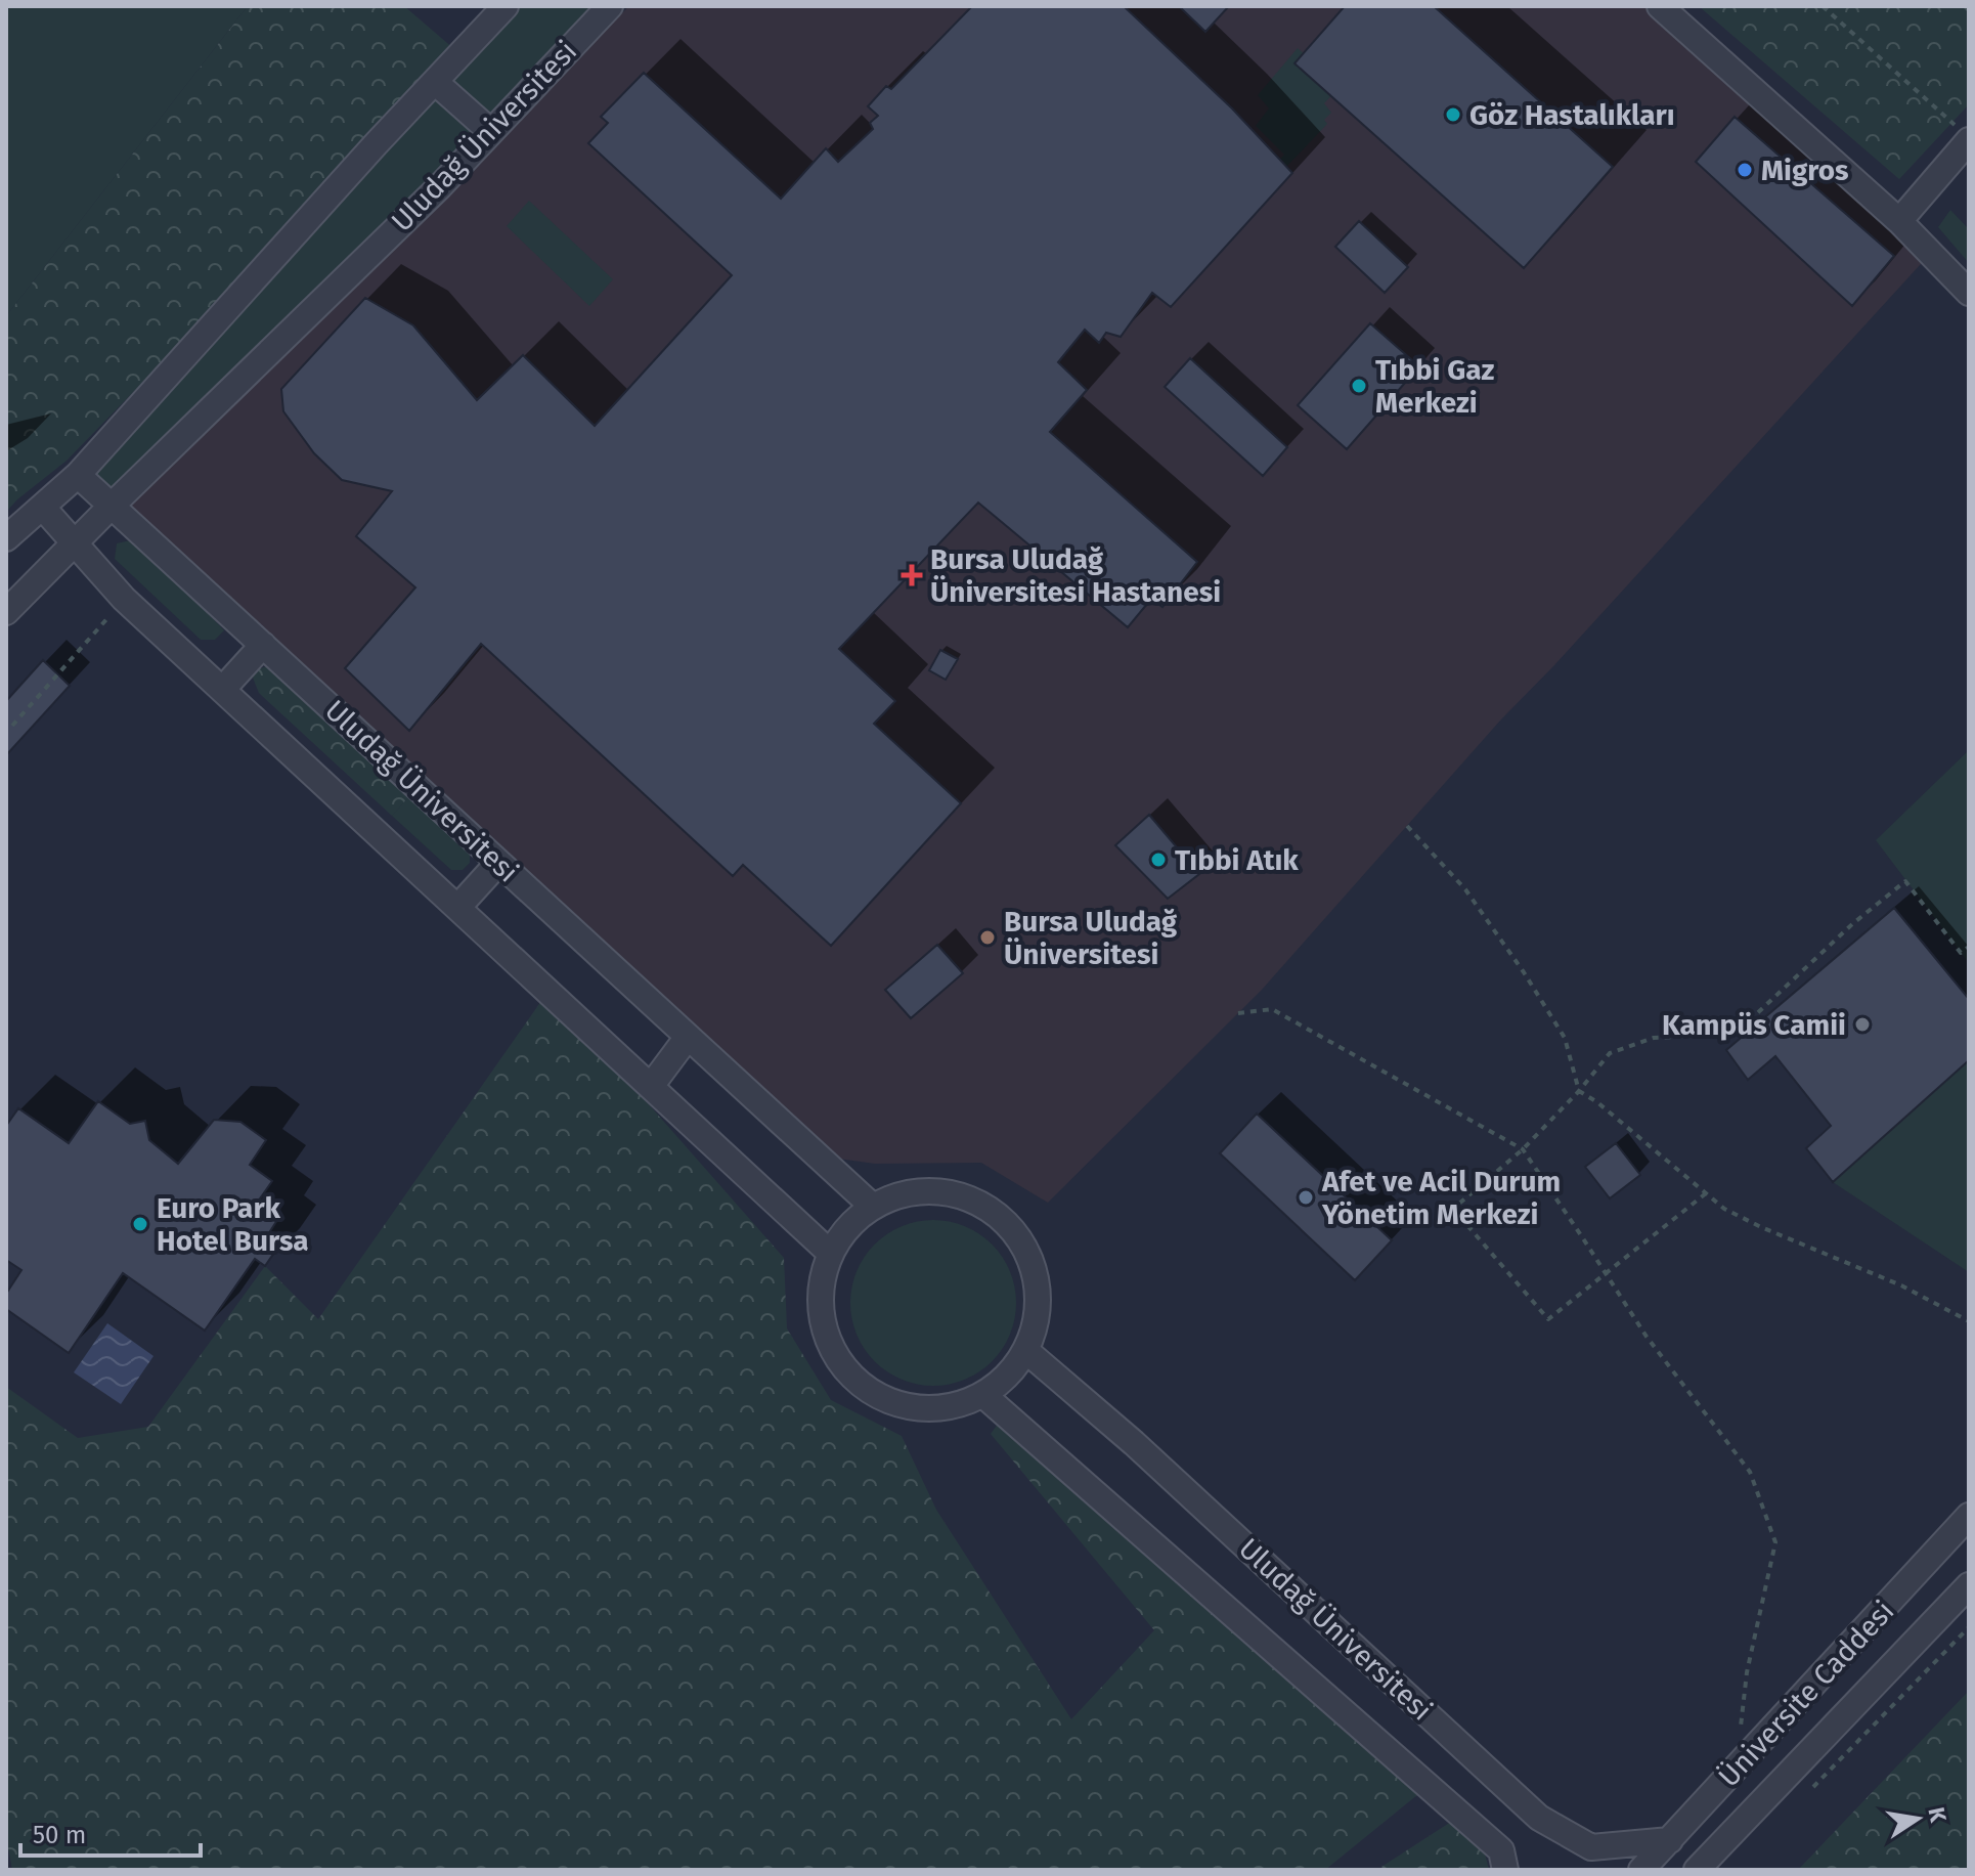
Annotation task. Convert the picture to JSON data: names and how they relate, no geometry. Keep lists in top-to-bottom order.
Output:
{
  "streets": {
    "street": ["Uludağ Üniversitesi", "Üniversite Caddesi"]
  },
  "crossings": [
    ["Uludağ Üniversitesi", "Üniversite Caddesi"]
  ],
  "places": {
    "other": [
      "Göz Hastalıkları",
      "Migros",
      "Tıbbi Gaz Merkezi",
      "Tıbbi Atık",
      "Bursa Uludağ Üniversitesi",
      "Kampüs Camii",
      "Afet ve Acil Durum Yönetim Merkezi",
      "Euro Park Hotel Bursa"
    ],
    "health": ["Bursa Uludağ Üniversitesi Hastanesi"]
  },
  "scale_bar": "50 m",
  "north": "right"
}
